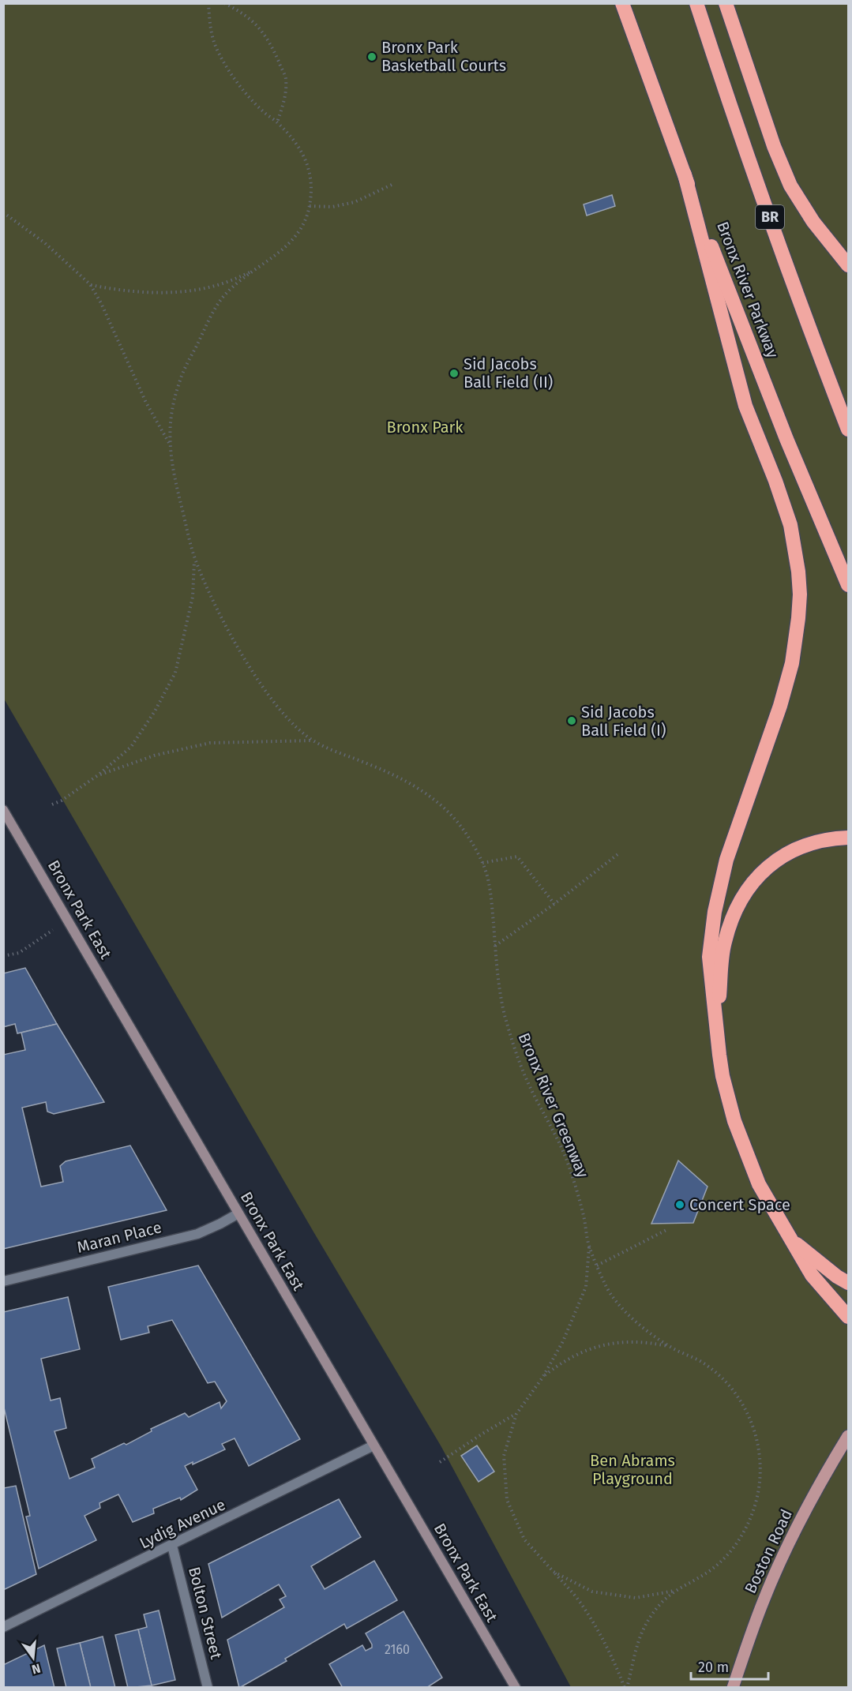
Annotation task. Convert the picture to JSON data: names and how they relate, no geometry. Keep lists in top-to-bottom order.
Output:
{
  "streets": {
    "highway": ["BR", "Bronx River Parkway"],
    "main road": ["Bronx Park East", "Boston Road"],
    "street": ["Maran Place", "Lydig Avenue", "Bolton Street"],
    "path": ["Bronx River Greenway"]
  },
  "crossings": [
    ["Bronx Park East", "Maran Place"],
    ["Bronx Park East", "Lydig Avenue"],
    ["Lydig Avenue", "Bolton Street"]
  ],
  "parks": ["Bronx Park", "Ben Abrams Playground"],
  "places": [
    "Bronx Park Basketball Courts",
    "Sid Jacobs Ball Field (II)",
    "Sid Jacobs Ball Field (I)",
    "Concert Space"
  ],
  "house_numbers": ["2160"],
  "scale_bar": "20 m",
  "north": "bottom"
}
